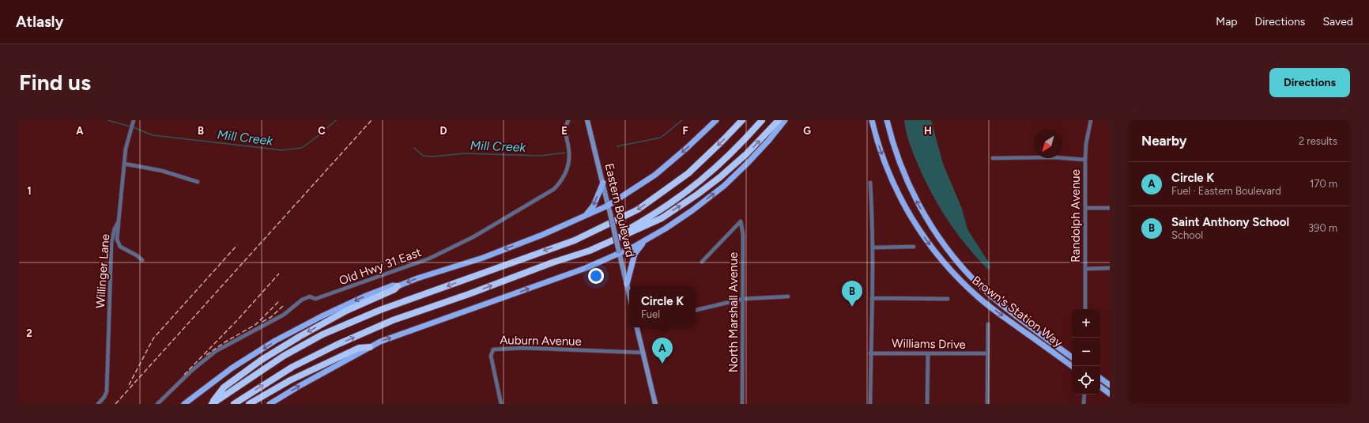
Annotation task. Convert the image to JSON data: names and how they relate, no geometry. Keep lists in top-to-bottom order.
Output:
{
  "streets": {
    "main road": ["Eastern Boulevard", "Brown's Station Way"],
    "street": [
      "Randolph Avenue",
      "Old Hwy 31 East",
      "Willinger Lane",
      "North Marshall Avenue",
      "Auburn Avenue",
      "Williams Drive"
    ]
  },
  "water": ["Mill Creek"],
  "north": "bottom left",
  "page": {
    "header": "Atlasly",
    "nav": ["Map", "Directions", "Saved"],
    "buttons": "Directions",
    "title": "Find us",
    "heading": ["Nearby", "2 results"],
    "list": [
      {
        "mark": "A",
        "name": "Circle K",
        "note": "Fuel · Eastern Boulevard",
        "value": "170 m"
      },
      {
        "mark": "B",
        "name": "Saint Anthony School",
        "note": "School",
        "value": "390 m"
      }
    ],
    "pins": ["B", "A"],
    "popup": ["Circle K", "Fuel"],
    "map_buttons": ["+", "−"]
  },
  "grid": {
    "columns": [
      "A",
      "B",
      "C",
      "D",
      "E",
      "F",
      "G",
      "H"
    ],
    "rows": ["1", "2"]
  }
}
